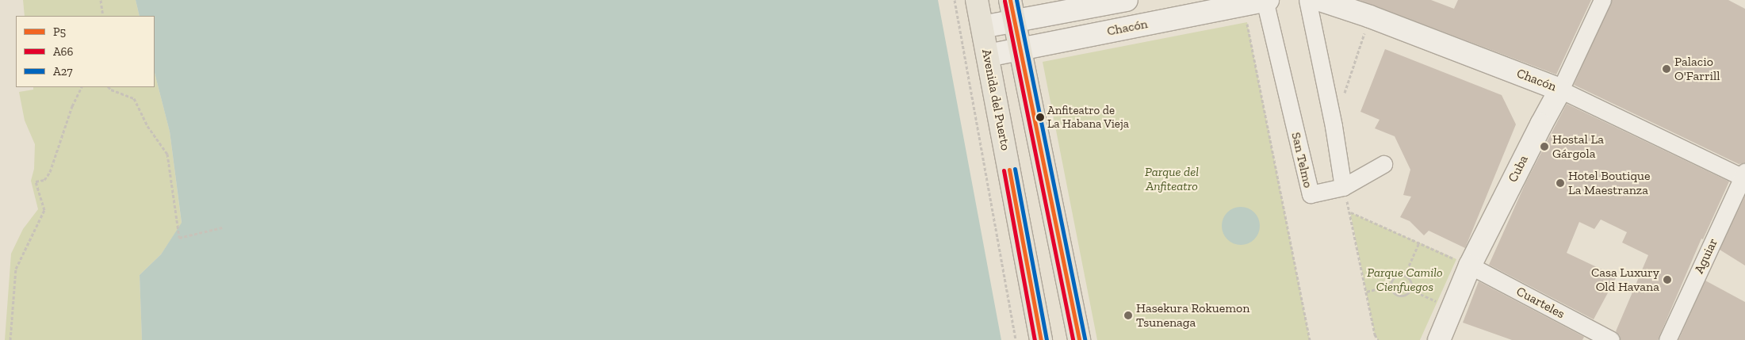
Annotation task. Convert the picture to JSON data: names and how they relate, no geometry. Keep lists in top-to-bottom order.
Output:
{
  "streets": {
    "main road": ["Avenida del Puerto"],
    "street": [
      "Chacón",
      "San Telmo",
      "Cuba",
      "Aguiar",
      "Cuarteles"
    ]
  },
  "crossings": [
    ["Chacón", "Avenida del Puerto"],
    ["Chacón", "San Telmo"],
    ["Chacón", "Cuba"],
    ["Chacón", "Aguiar"],
    ["Cuba", "Cuarteles"]
  ],
  "parks": ["Parque del Anfiteatro", "Parque Camilo Cienfuegos"],
  "places": [
    "Palacio O'Farrill",
    "Anfiteatro de La Habana Vieja",
    "Hostal La Gárgola",
    "Hotel Boutique La Maestranza",
    "Casa Luxury Old Havana",
    "Hasekura Rokuemon Tsunenaga"
  ],
  "lines": ["transit line P5", "transit line A27", "transit line A66"],
  "legend": ["P5", "A66", "A27"]
}
